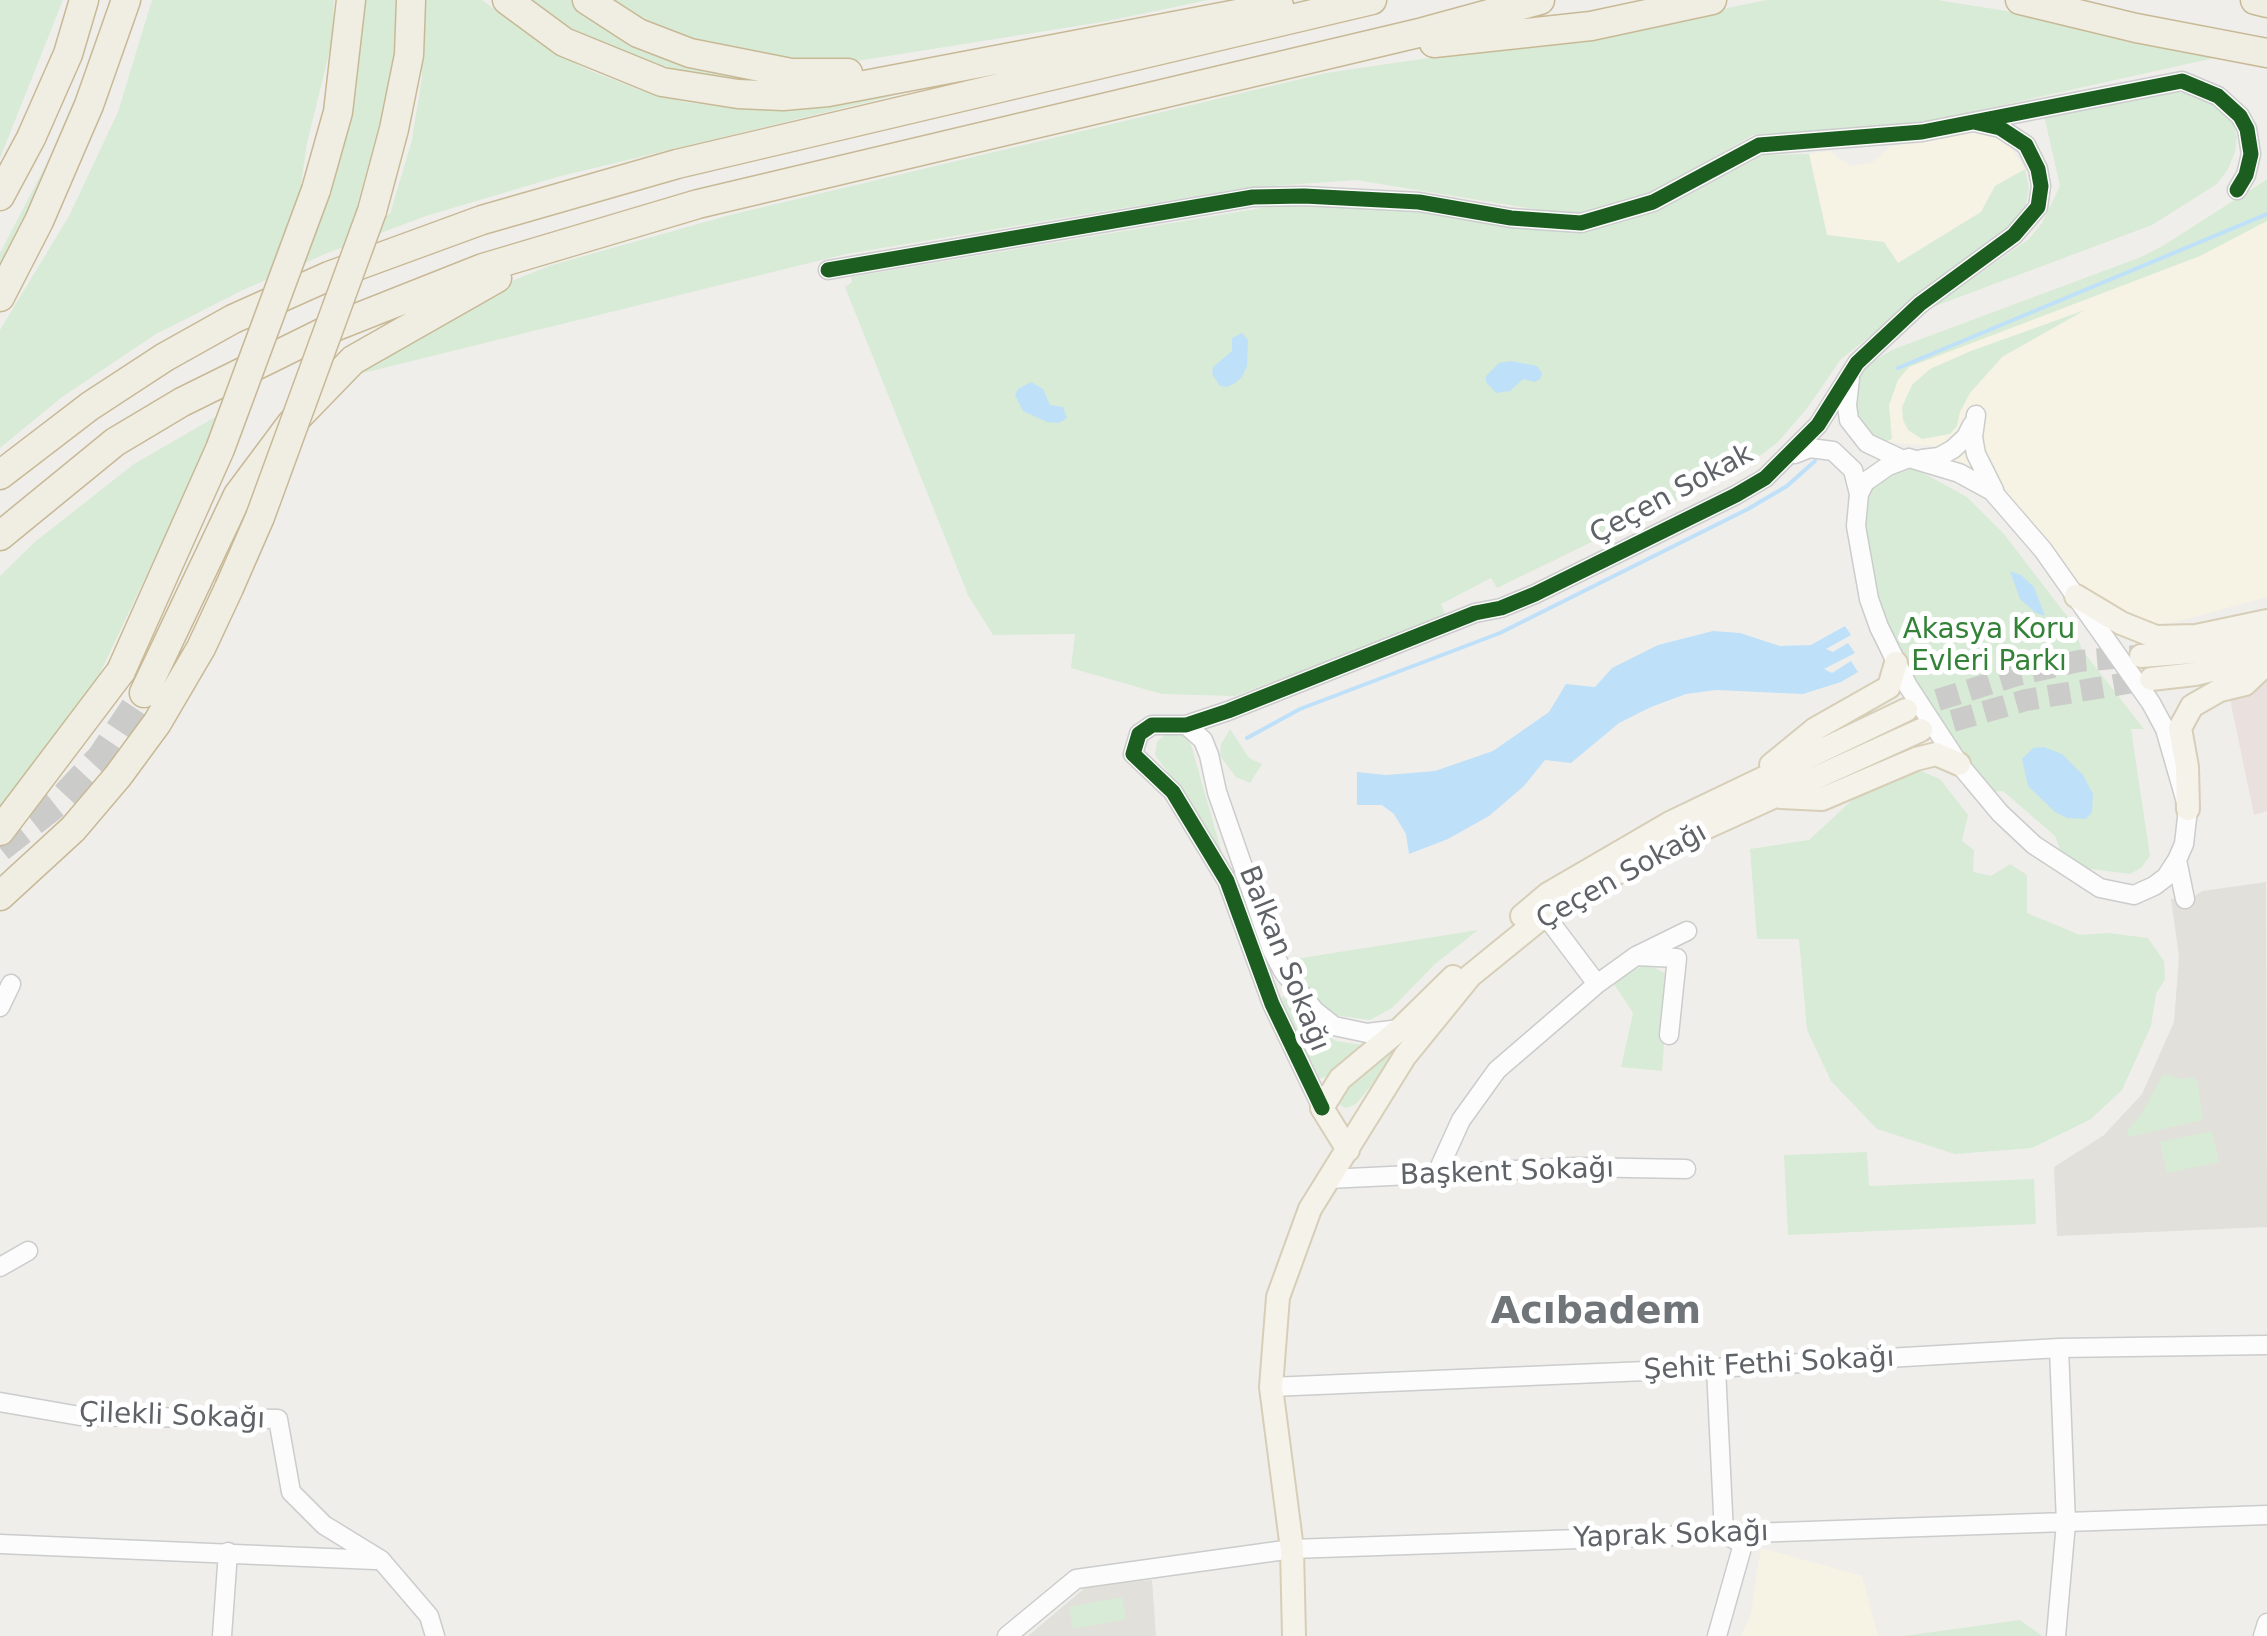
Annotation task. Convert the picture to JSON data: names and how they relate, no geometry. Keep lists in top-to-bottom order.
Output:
{
  "streets": {
    "main road": ["Çeçen Sokağı"],
    "street": [
      "Çeçen Sokak",
      "Balkan Sokağı",
      "Başkent Sokağı",
      "Şehit Fethi Sokağı",
      "Çilekli Sokağı",
      "Yaprak Sokağı"
    ]
  },
  "crossings": [
    ["Çeçen Sokak", "Balkan Sokağı"],
    ["Çeçen Sokağı", "Balkan Sokağı"],
    ["Çeçen Sokağı", "Başkent Sokağı"],
    ["Çeçen Sokağı", "Şehit Fethi Sokağı"],
    ["Çeçen Sokağı", "Yaprak Sokağı"]
  ],
  "districts": ["Acıbadem"],
  "parks": ["Akasya Koru Evleri Parkı"]
}
